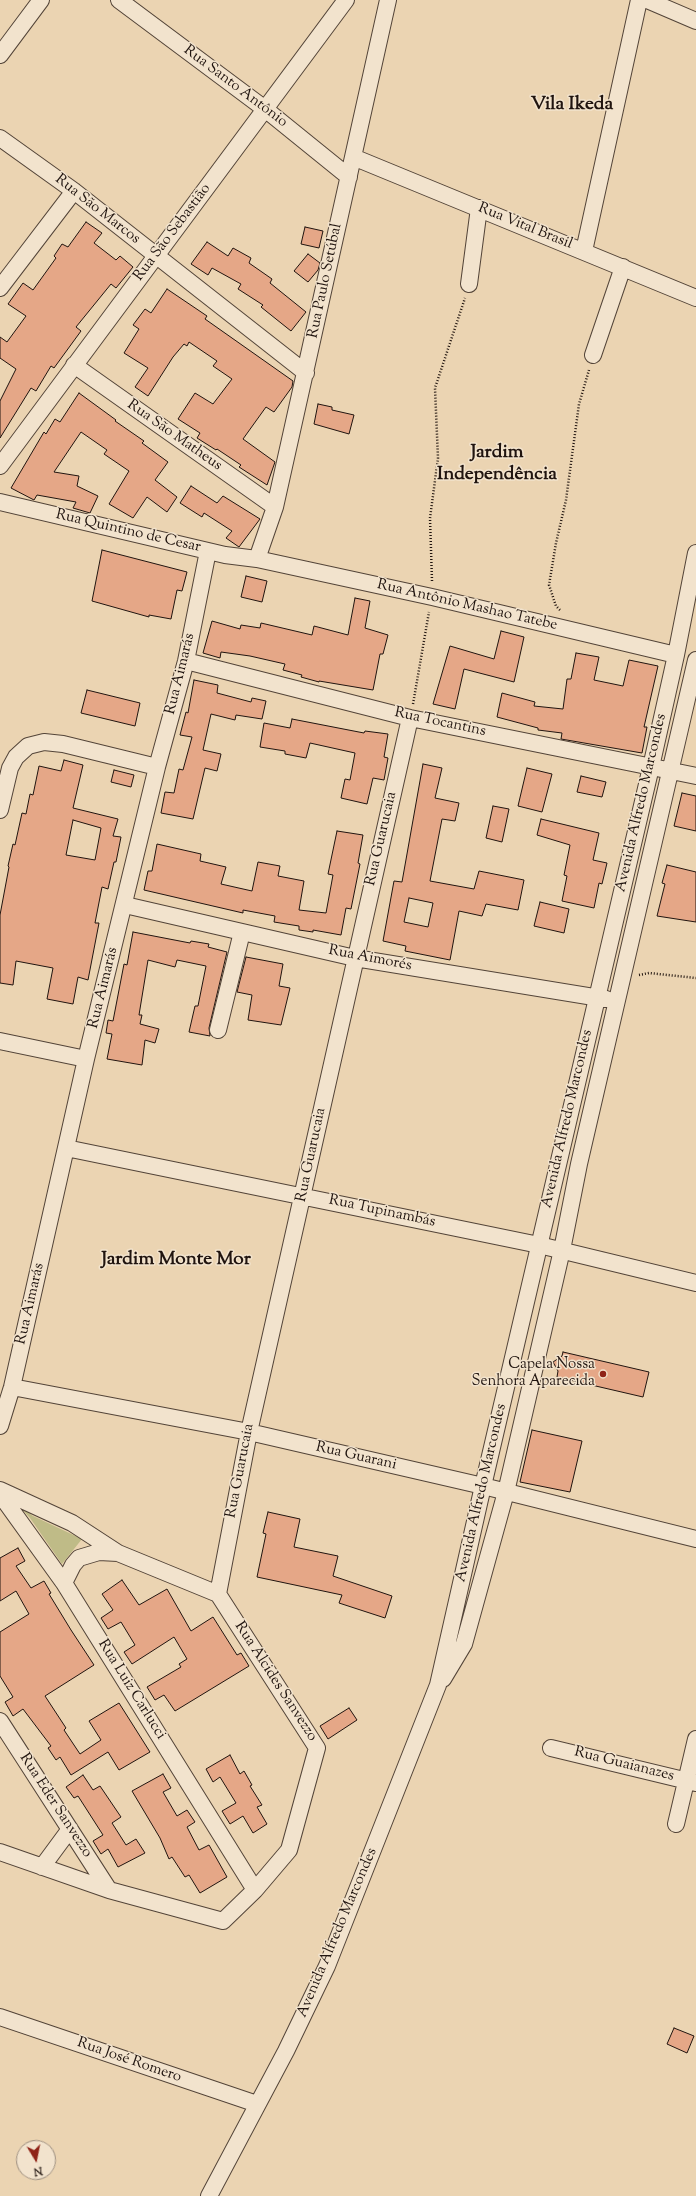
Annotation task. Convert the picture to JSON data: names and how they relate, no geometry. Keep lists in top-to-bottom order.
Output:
{
  "streets": {
    "street": [
      "Rua Santo Antônio",
      "Rua São Marcos",
      "Rua Vital Brasil",
      "Rua São Sebastião",
      "Rua Paulo Setúbal",
      "Rua São Matheus",
      "Rua Quintino de Cesar",
      "Rua Antônio Mashao Tatebe",
      "Rua Aimarás",
      "Rua Tocantins",
      "Avenida Alfredo Marcondes",
      "Rua Guarucaia",
      "Rua Aimorés",
      "Rua Tupinambás",
      "Rua Guarani",
      "Rua Alcides Sanvezzo",
      "Rua Luiz Carlucci",
      "Rua Guaianazes",
      "Rua Eder Sanvezzo",
      "Rua José Romero"
    ]
  },
  "crossings": [
    ["Rua Santo Antônio", "Rua São Sebastião"],
    ["Rua Santo Antônio", "Rua Paulo Setúbal"],
    ["Rua São Marcos", "Rua São Sebastião"],
    ["Rua São Marcos", "Rua Paulo Setúbal"],
    ["Rua Vital Brasil", "Rua Paulo Setúbal"],
    ["Rua São Sebastião", "Rua São Matheus"],
    ["Rua Paulo Setúbal", "Rua São Matheus"],
    ["Rua Paulo Setúbal", "Rua Quintino de Cesar"],
    ["Rua Paulo Setúbal", "Rua Antônio Mashao Tatebe"],
    ["Rua Quintino de Cesar", "Rua Antônio Mashao Tatebe"],
    ["Rua Quintino de Cesar", "Rua Aimarás"],
    ["Rua Antônio Mashao Tatebe", "Avenida Alfredo Marcondes"],
    ["Rua Aimarás", "Rua Tocantins"],
    ["Rua Aimarás", "Rua Aimorés"],
    ["Rua Aimarás", "Rua Tupinambás"],
    ["Rua Aimarás", "Rua Guarani"],
    ["Rua Tocantins", "Avenida Alfredo Marcondes"],
    ["Rua Tocantins", "Rua Guarucaia"],
    ["Avenida Alfredo Marcondes", "Rua Aimorés"],
    ["Avenida Alfredo Marcondes", "Rua Tupinambás"],
    ["Avenida Alfredo Marcondes", "Rua Guarani"],
    ["Avenida Alfredo Marcondes", "Rua José Romero"],
    ["Rua Guarucaia", "Rua Aimorés"],
    ["Rua Guarucaia", "Rua Tupinambás"],
    ["Rua Guarucaia", "Rua Guarani"],
    ["Rua Guarucaia", "Rua Alcides Sanvezzo"],
    ["Rua Alcides Sanvezzo", "Rua Luiz Carlucci"],
    ["Rua Alcides Sanvezzo", "Rua Eder Sanvezzo"]
  ],
  "districts": ["Vila Ikeda", "Jardim Independência", "Jardim Monte Mor"],
  "places": ["Capela Nossa Senhora Aparecida"],
  "north": "bottom"
}
